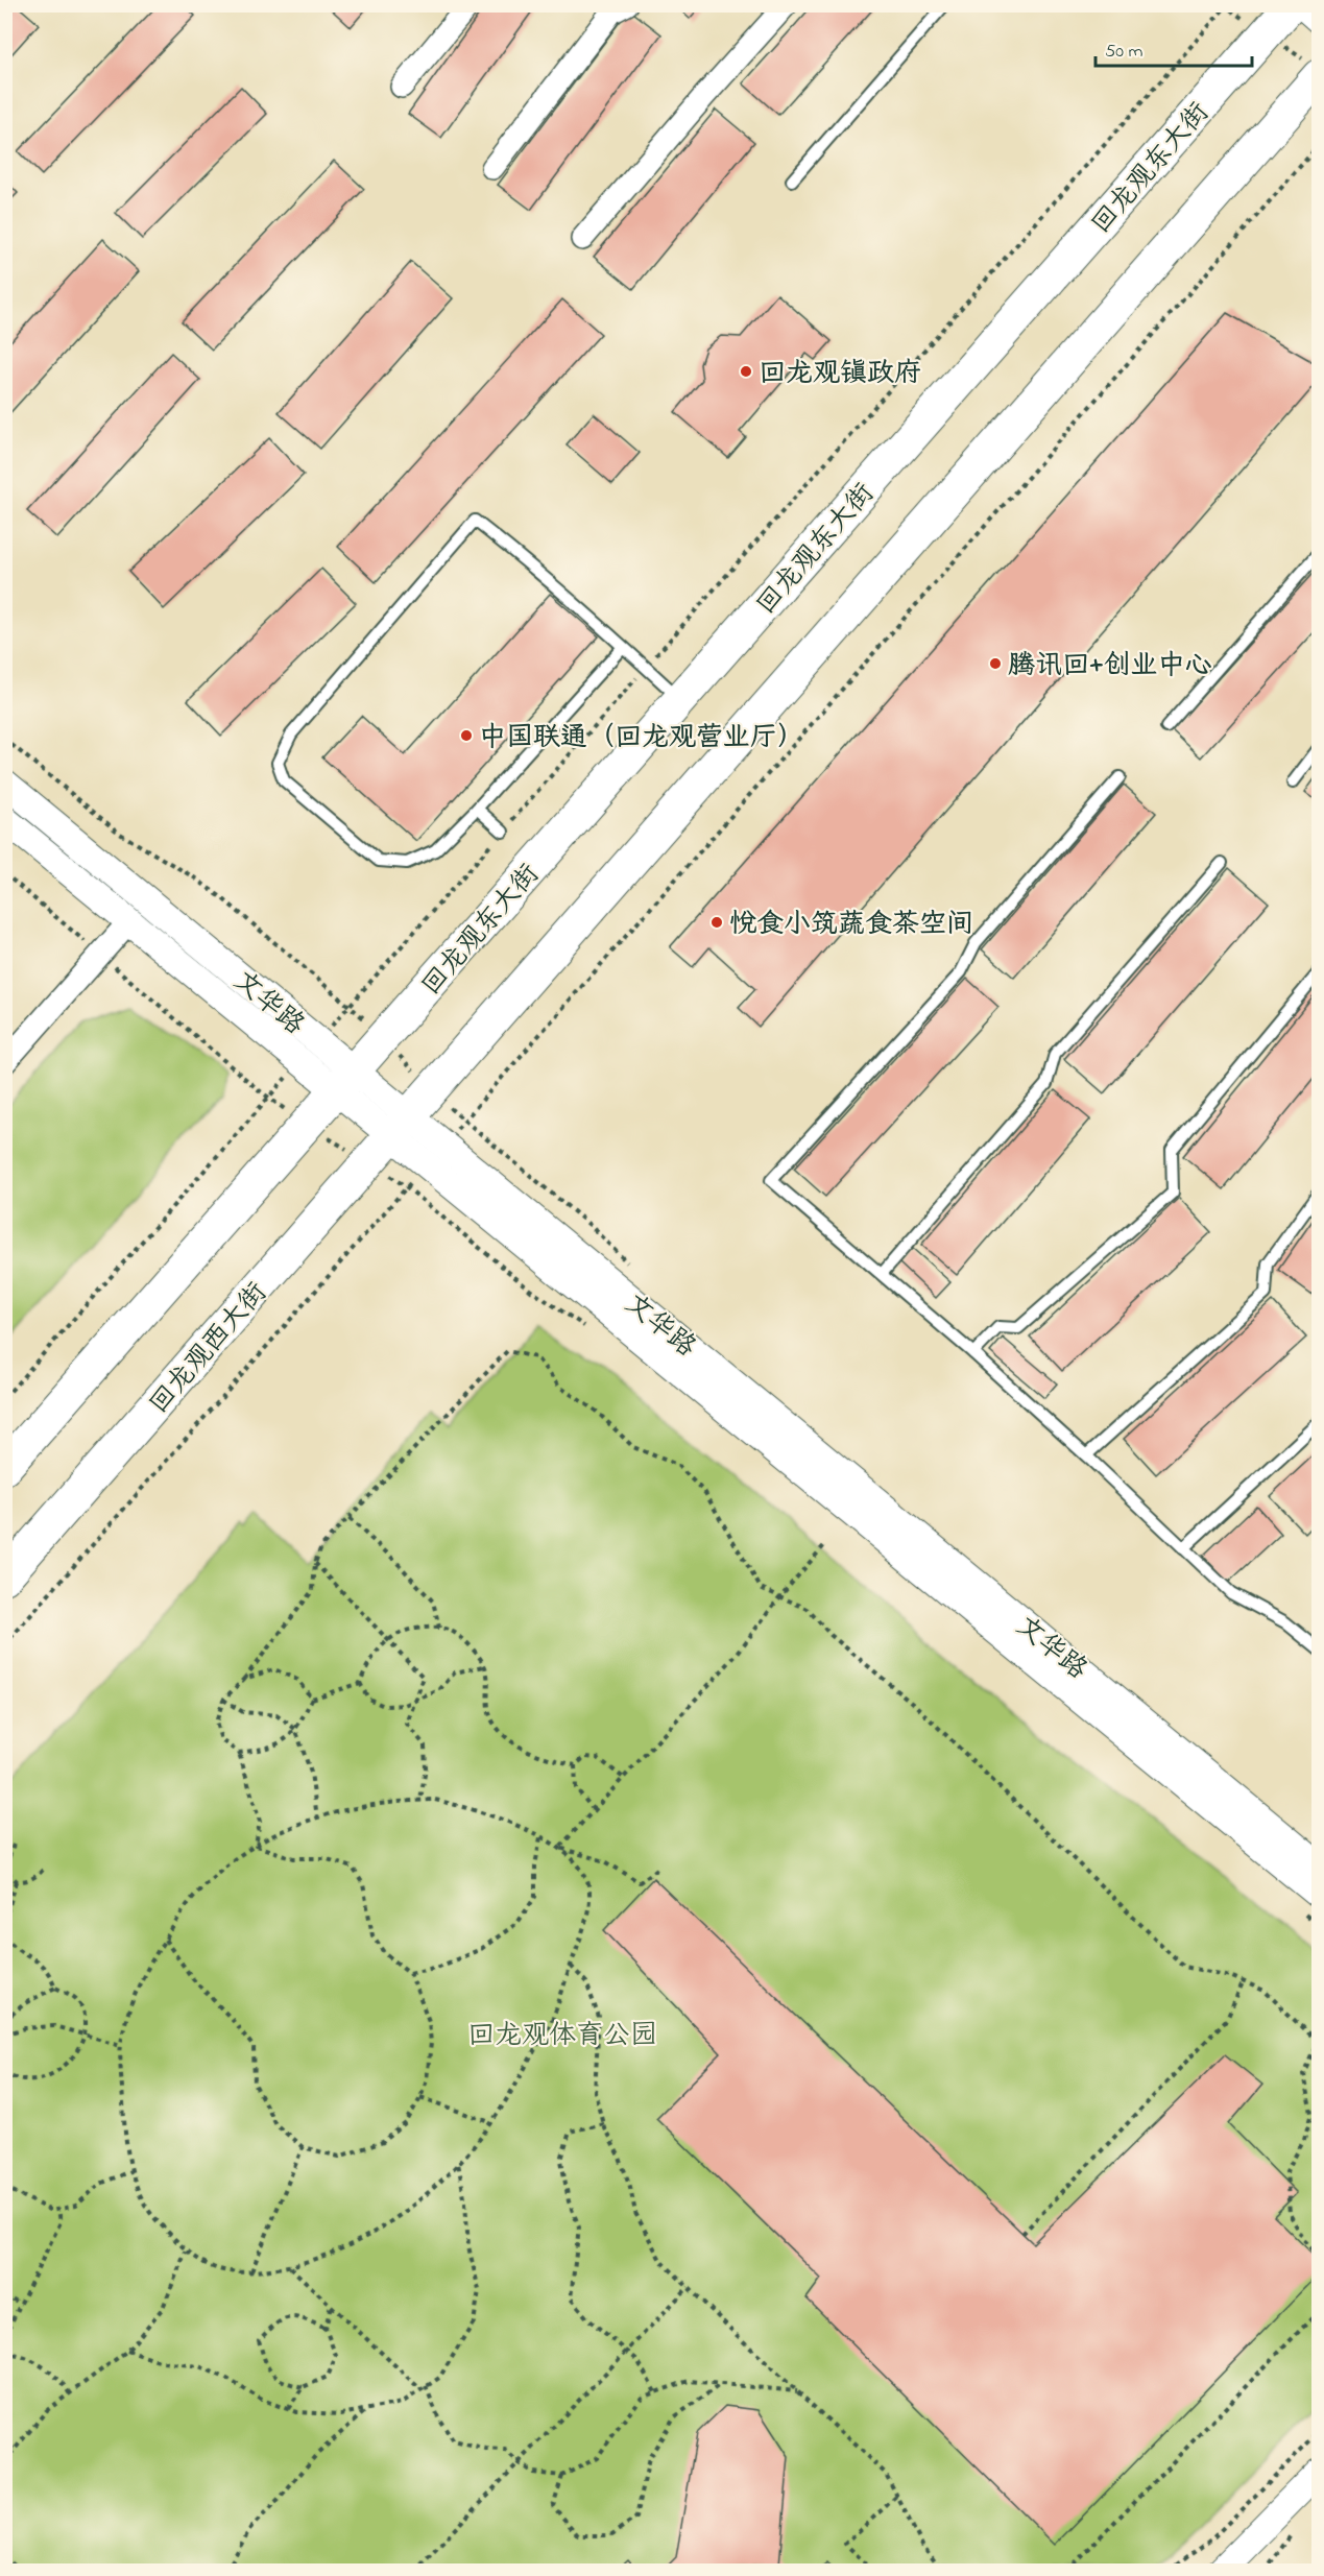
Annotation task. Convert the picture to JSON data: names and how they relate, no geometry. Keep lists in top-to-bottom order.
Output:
{
  "streets": {
    "main road": ["回龙观东大街", "回龙观西大街"],
    "street": ["文华路"]
  },
  "crossings": [
    ["回龙观东大街", "文华路"],
    ["文华路", "回龙观西大街"]
  ],
  "parks": ["回龙观体育公园"],
  "places": [
    "回龙观镇政府",
    "腾讯回+创业中心",
    "中国联通（回龙观营业厅）",
    "悦食小筑蔬食茶空间"
  ],
  "scale_bar": "50 m"
}
